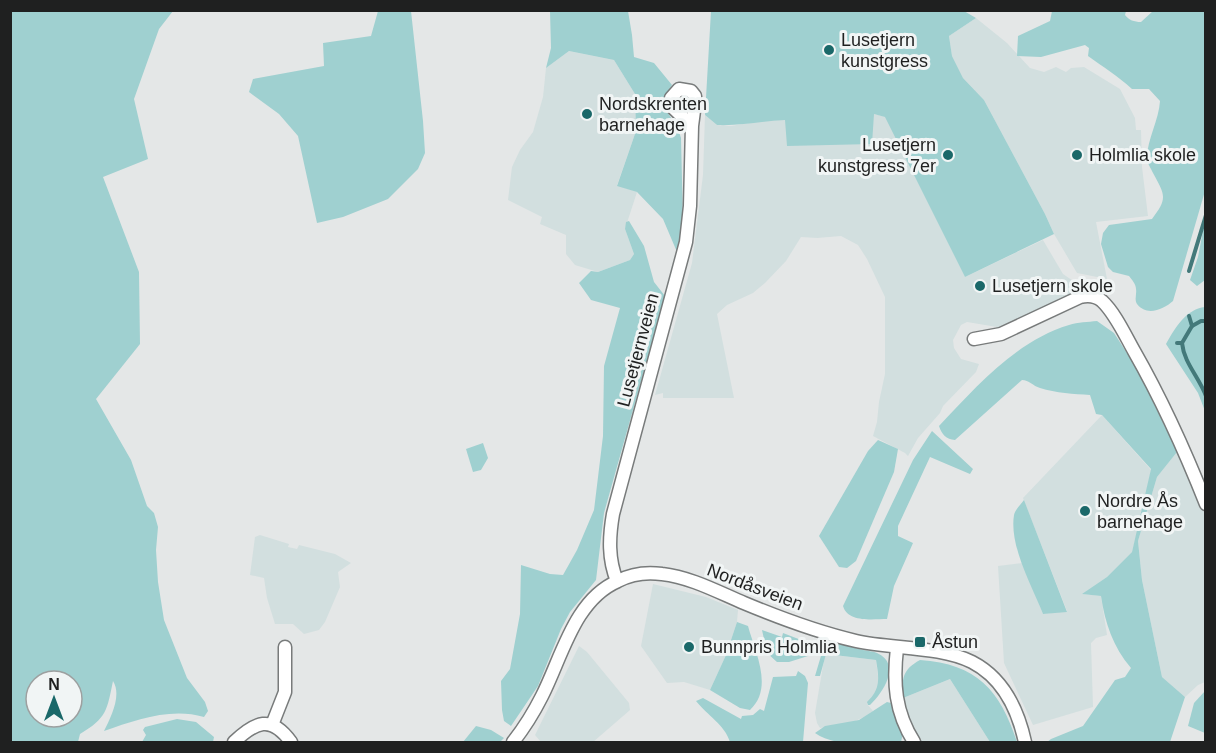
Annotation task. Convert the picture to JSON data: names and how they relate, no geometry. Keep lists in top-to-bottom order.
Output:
{
  "streets": {
    "street": ["Lusetjernveien", "Nordåsveien"]
  },
  "crossings": [
    ["Lusetjernveien", "Nordåsveien"]
  ],
  "places": {
    "other": [
      "Lusetjern kunstgress",
      "Nordskrenten barnehage",
      "Lusetjern kunstgress 7er",
      "Holmlia skole",
      "Lusetjern skole",
      "Nordre Ås barnehage",
      "Bunnpris Holmlia"
    ],
    "transit": ["Åstun"]
  },
  "north": "top"
}
